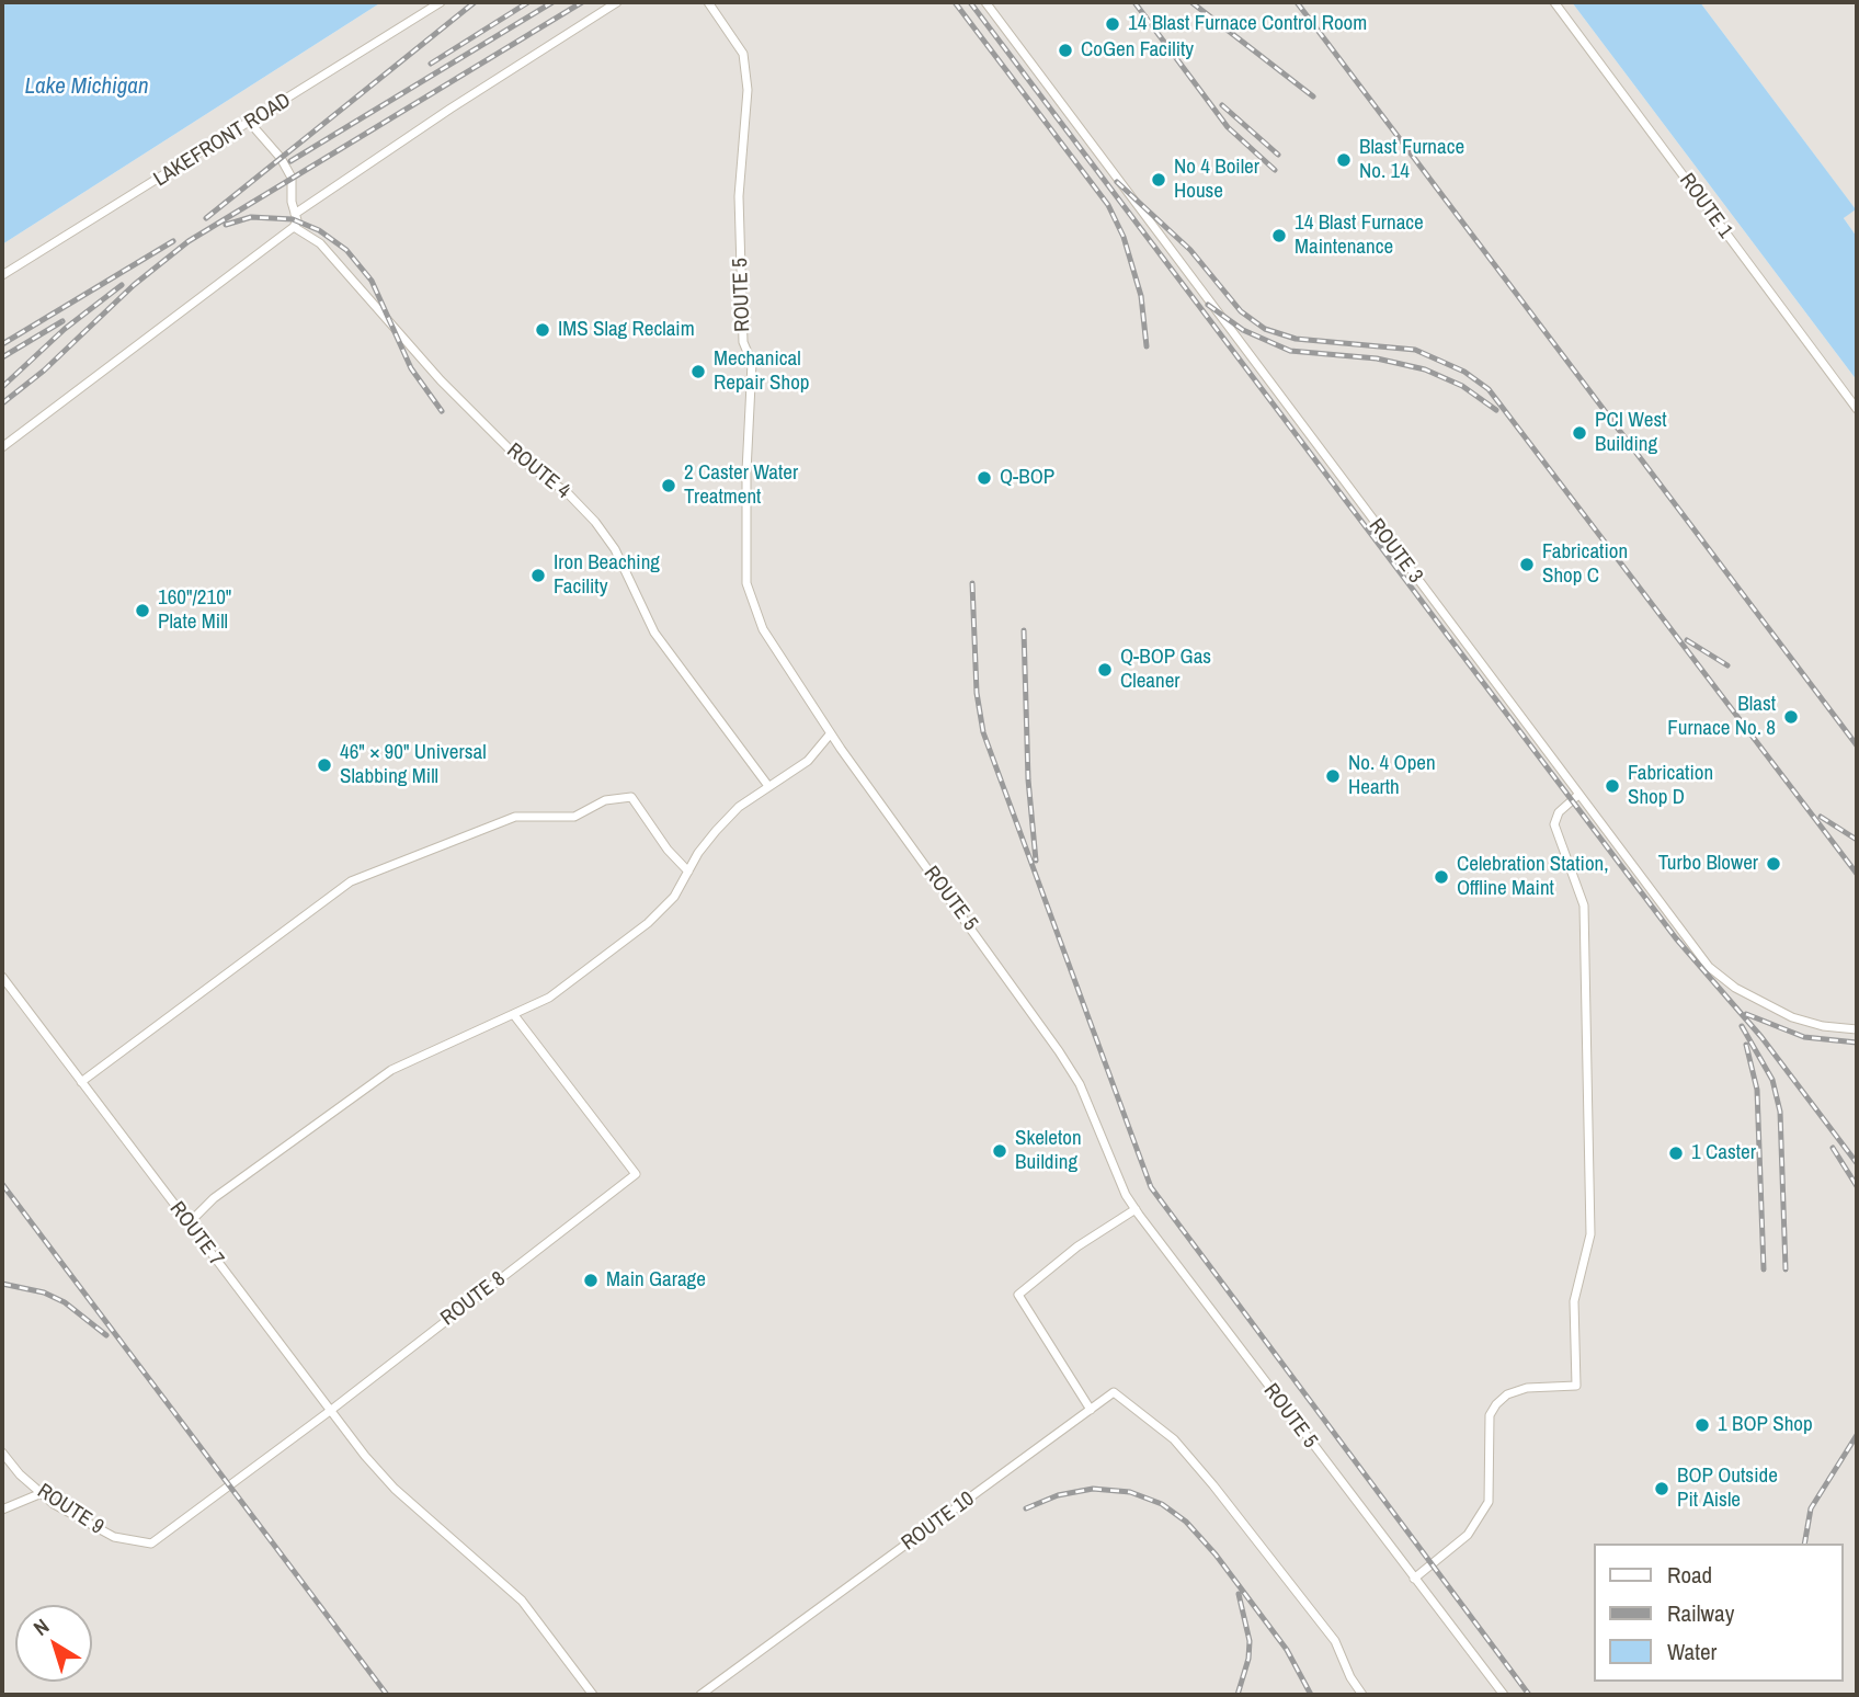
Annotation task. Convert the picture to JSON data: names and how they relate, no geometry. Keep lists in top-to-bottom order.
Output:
{
  "streets": {
    "street": [
      "LAKEFRONT ROAD",
      "ROUTE 1",
      "ROUTE 5",
      "ROUTE 4",
      "ROUTE 3",
      "ROUTE 7",
      "ROUTE 8",
      "ROUTE 9",
      "ROUTE 10"
    ]
  },
  "crossings": [
    ["ROUTE 7", "ROUTE 8"],
    ["ROUTE 8", "ROUTE 9"]
  ],
  "water": ["Lake Michigan"],
  "places": [
    "14 Blast Furnace Control Room",
    "CoGen Facility",
    "Blast Furnace No. 14",
    "No 4 Boiler House",
    "14 Blast Furnace Maintenance",
    "IMS Slag Reclaim",
    "Mechanical Repair Shop",
    "PCI West Building",
    "Q-BOP",
    "2 Caster Water Treatment",
    "Fabrication Shop C",
    "Iron Beaching Facility",
    "160\"/210\" Plate Mill",
    "Q-BOP Gas Cleaner",
    "Blast Furnace No. 8",
    "46\" × 90\" Universal Slabbing Mill",
    "No. 4 Open Hearth",
    "Fabrication Shop D",
    "Turbo Blower",
    "Celebration Station, Offline Maint",
    "Skeleton Building",
    "1 Caster",
    "Main Garage",
    "1 BOP Shop",
    "BOP Outside Pit Aisle"
  ],
  "legend": ["Road", "Railway", "Water"],
  "north": "top left"
}
